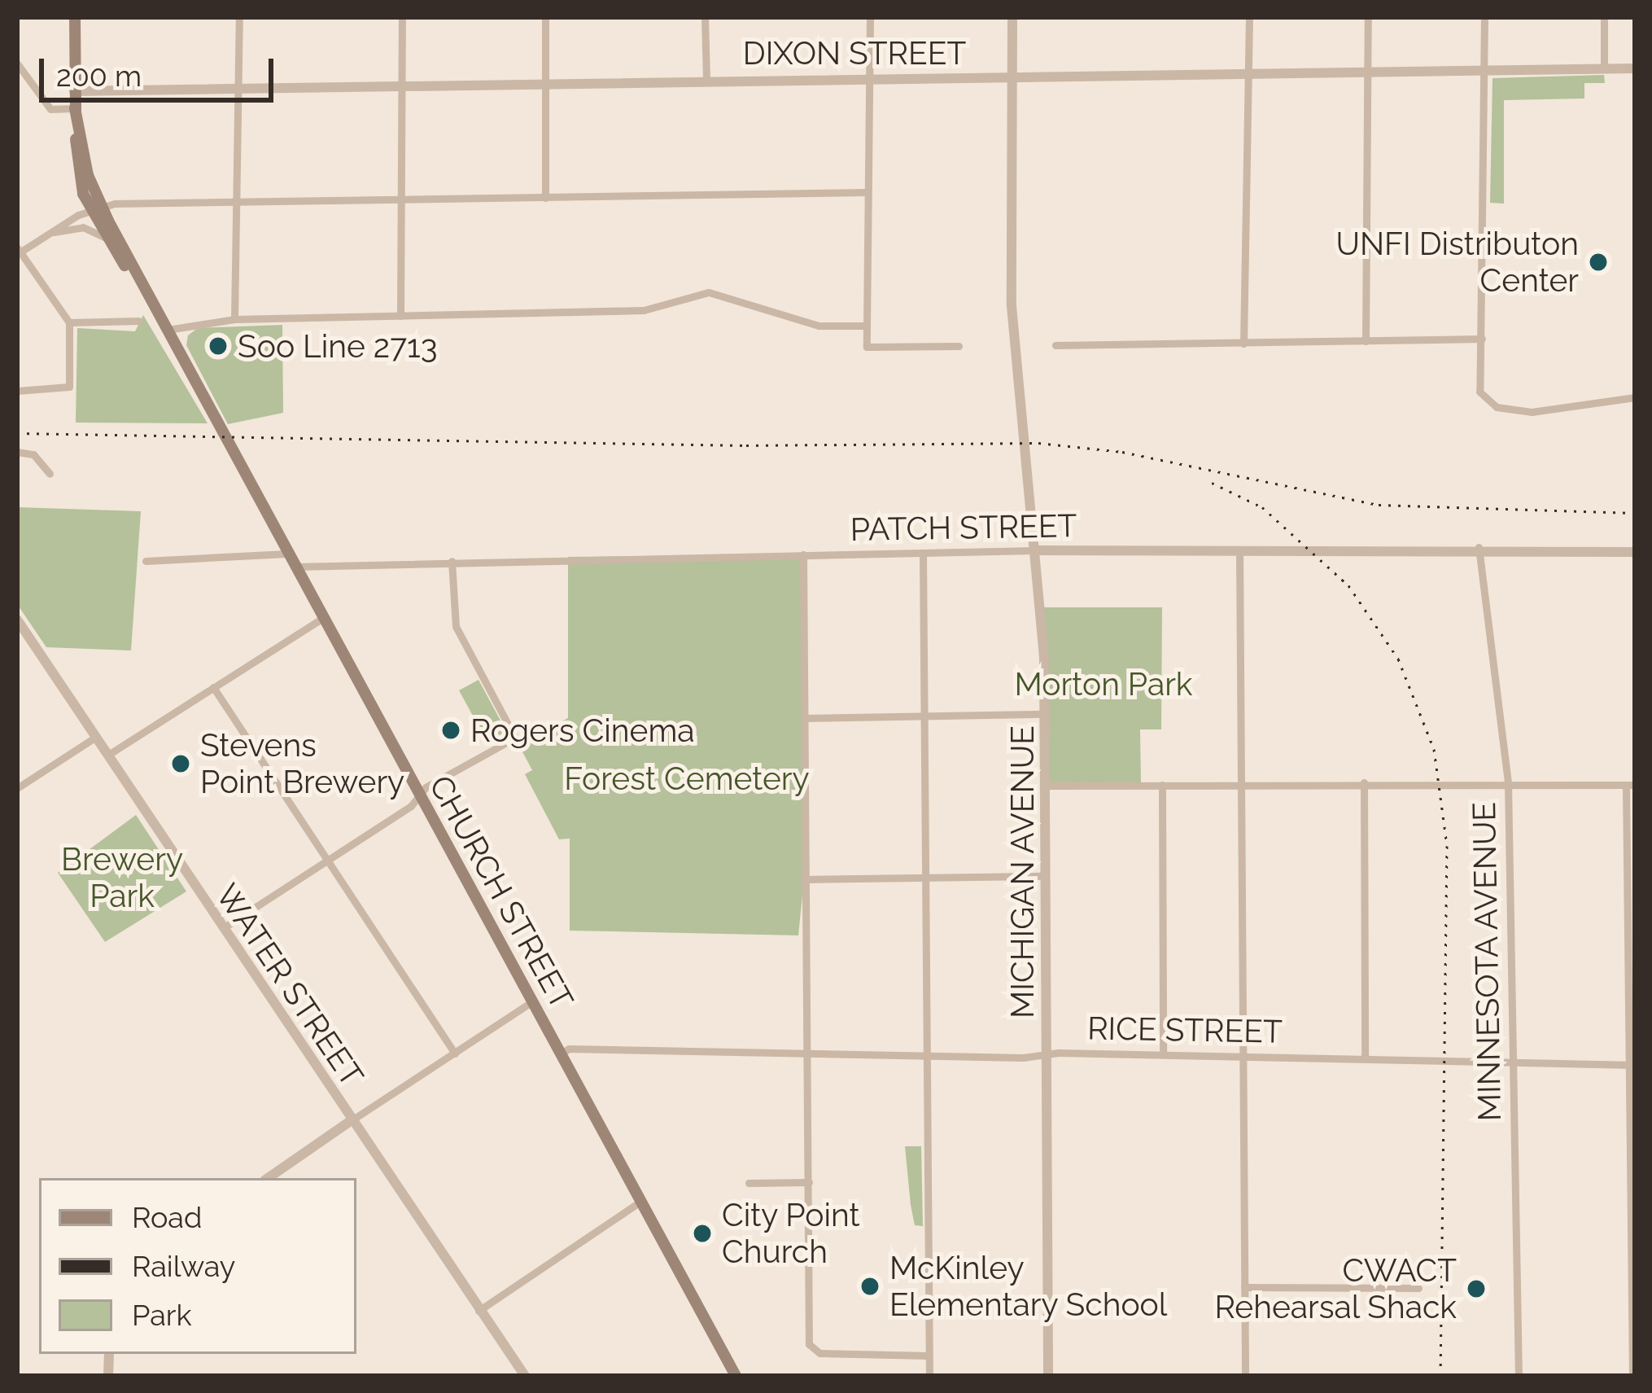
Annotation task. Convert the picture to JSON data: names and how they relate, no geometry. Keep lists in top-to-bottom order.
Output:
{
  "streets": {
    "main road": ["CHURCH STREET"],
    "street": [
      "DIXON STREET",
      "PATCH STREET",
      "MICHIGAN AVENUE",
      "MINNESOTA AVENUE",
      "WATER STREET",
      "RICE STREET"
    ]
  },
  "crossings": [
    ["DIXON STREET", "MICHIGAN AVENUE"],
    ["DIXON STREET", "CHURCH STREET"],
    ["PATCH STREET", "MICHIGAN AVENUE"],
    ["PATCH STREET", "CHURCH STREET"],
    ["PATCH STREET", "MINNESOTA AVENUE"],
    ["MICHIGAN AVENUE", "RICE STREET"],
    ["CHURCH STREET", "RICE STREET"],
    ["MINNESOTA AVENUE", "RICE STREET"]
  ],
  "parks": ["Morton Park", "Forest Cemetery", "Brewery Park"],
  "places": [
    "UNFI Distributon Center",
    "Soo Line 2713",
    "Rogers Cinema",
    "Stevens Point Brewery",
    "City Point Church",
    "McKinley Elementary School",
    "CWACT Rehearsal Shack"
  ],
  "legend": ["Road", "Railway", "Park"],
  "scale_bar": "200 m"
}
